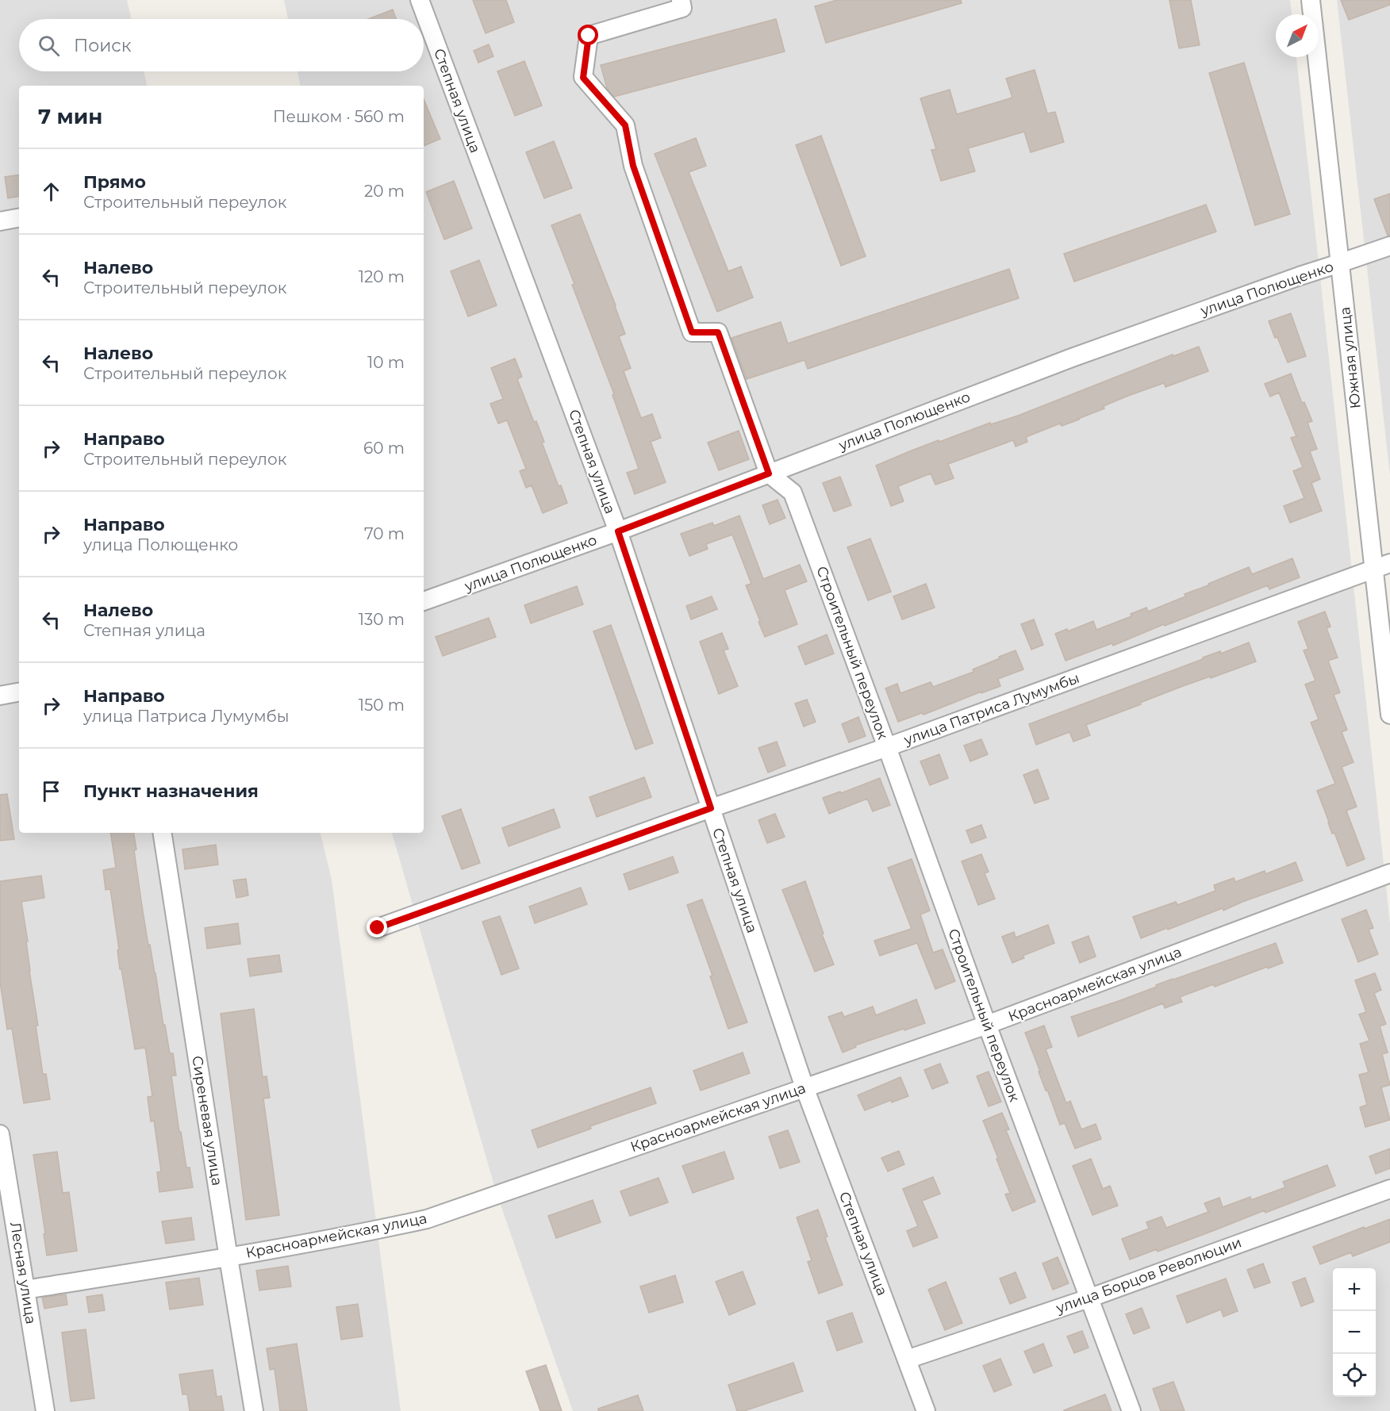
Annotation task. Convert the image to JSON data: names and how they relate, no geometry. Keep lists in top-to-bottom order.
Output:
{
  "streets": {
    "street": [
      "Степная улица",
      "улица Полющенко",
      "Южная улица",
      "Строительный переулок",
      "улица Патриса Лумумбы",
      "Красноармейская улица",
      "Сиреневая улица",
      "Лесная улица",
      "улица Борцов Революции"
    ]
  },
  "crossings": [
    ["Степная улица", "улица Полющенко"],
    ["Степная улица", "улица Патриса Лумумбы"],
    ["Степная улица", "Красноармейская улица"],
    ["Степная улица", "улица Борцов Революции"],
    ["улица Полющенко", "Южная улица"],
    ["улица Полющенко", "Строительный переулок"],
    ["Южная улица", "улица Патриса Лумумбы"],
    ["Строительный переулок", "улица Патриса Лумумбы"],
    ["Строительный переулок", "Красноармейская улица"],
    ["Строительный переулок", "улица Борцов Революции"],
    ["Красноармейская улица", "Сиреневая улица"],
    ["Красноармейская улица", "Лесная улица"]
  ],
  "north": "top right",
  "page": {
    "search": "Поиск",
    "heading": ["7 мин", "Пешком · 560 m"],
    "list": [
      ["Прямо", "Строительный переулок", "20 m"],
      ["Налево", "Строительный переулок", "120 m"],
      ["Налево", "Строительный переулок", "10 m"],
      ["Направо", "Строительный переулок", "60 m"],
      ["Направо", "улица Полющенко", "70 m"],
      ["Налево", "Степная улица", "130 m"],
      ["Направо", "улица Патриса Лумумбы", "150 m"],
      "Пункт назначения"
    ],
    "map_buttons": ["+", "−"]
  }
}
